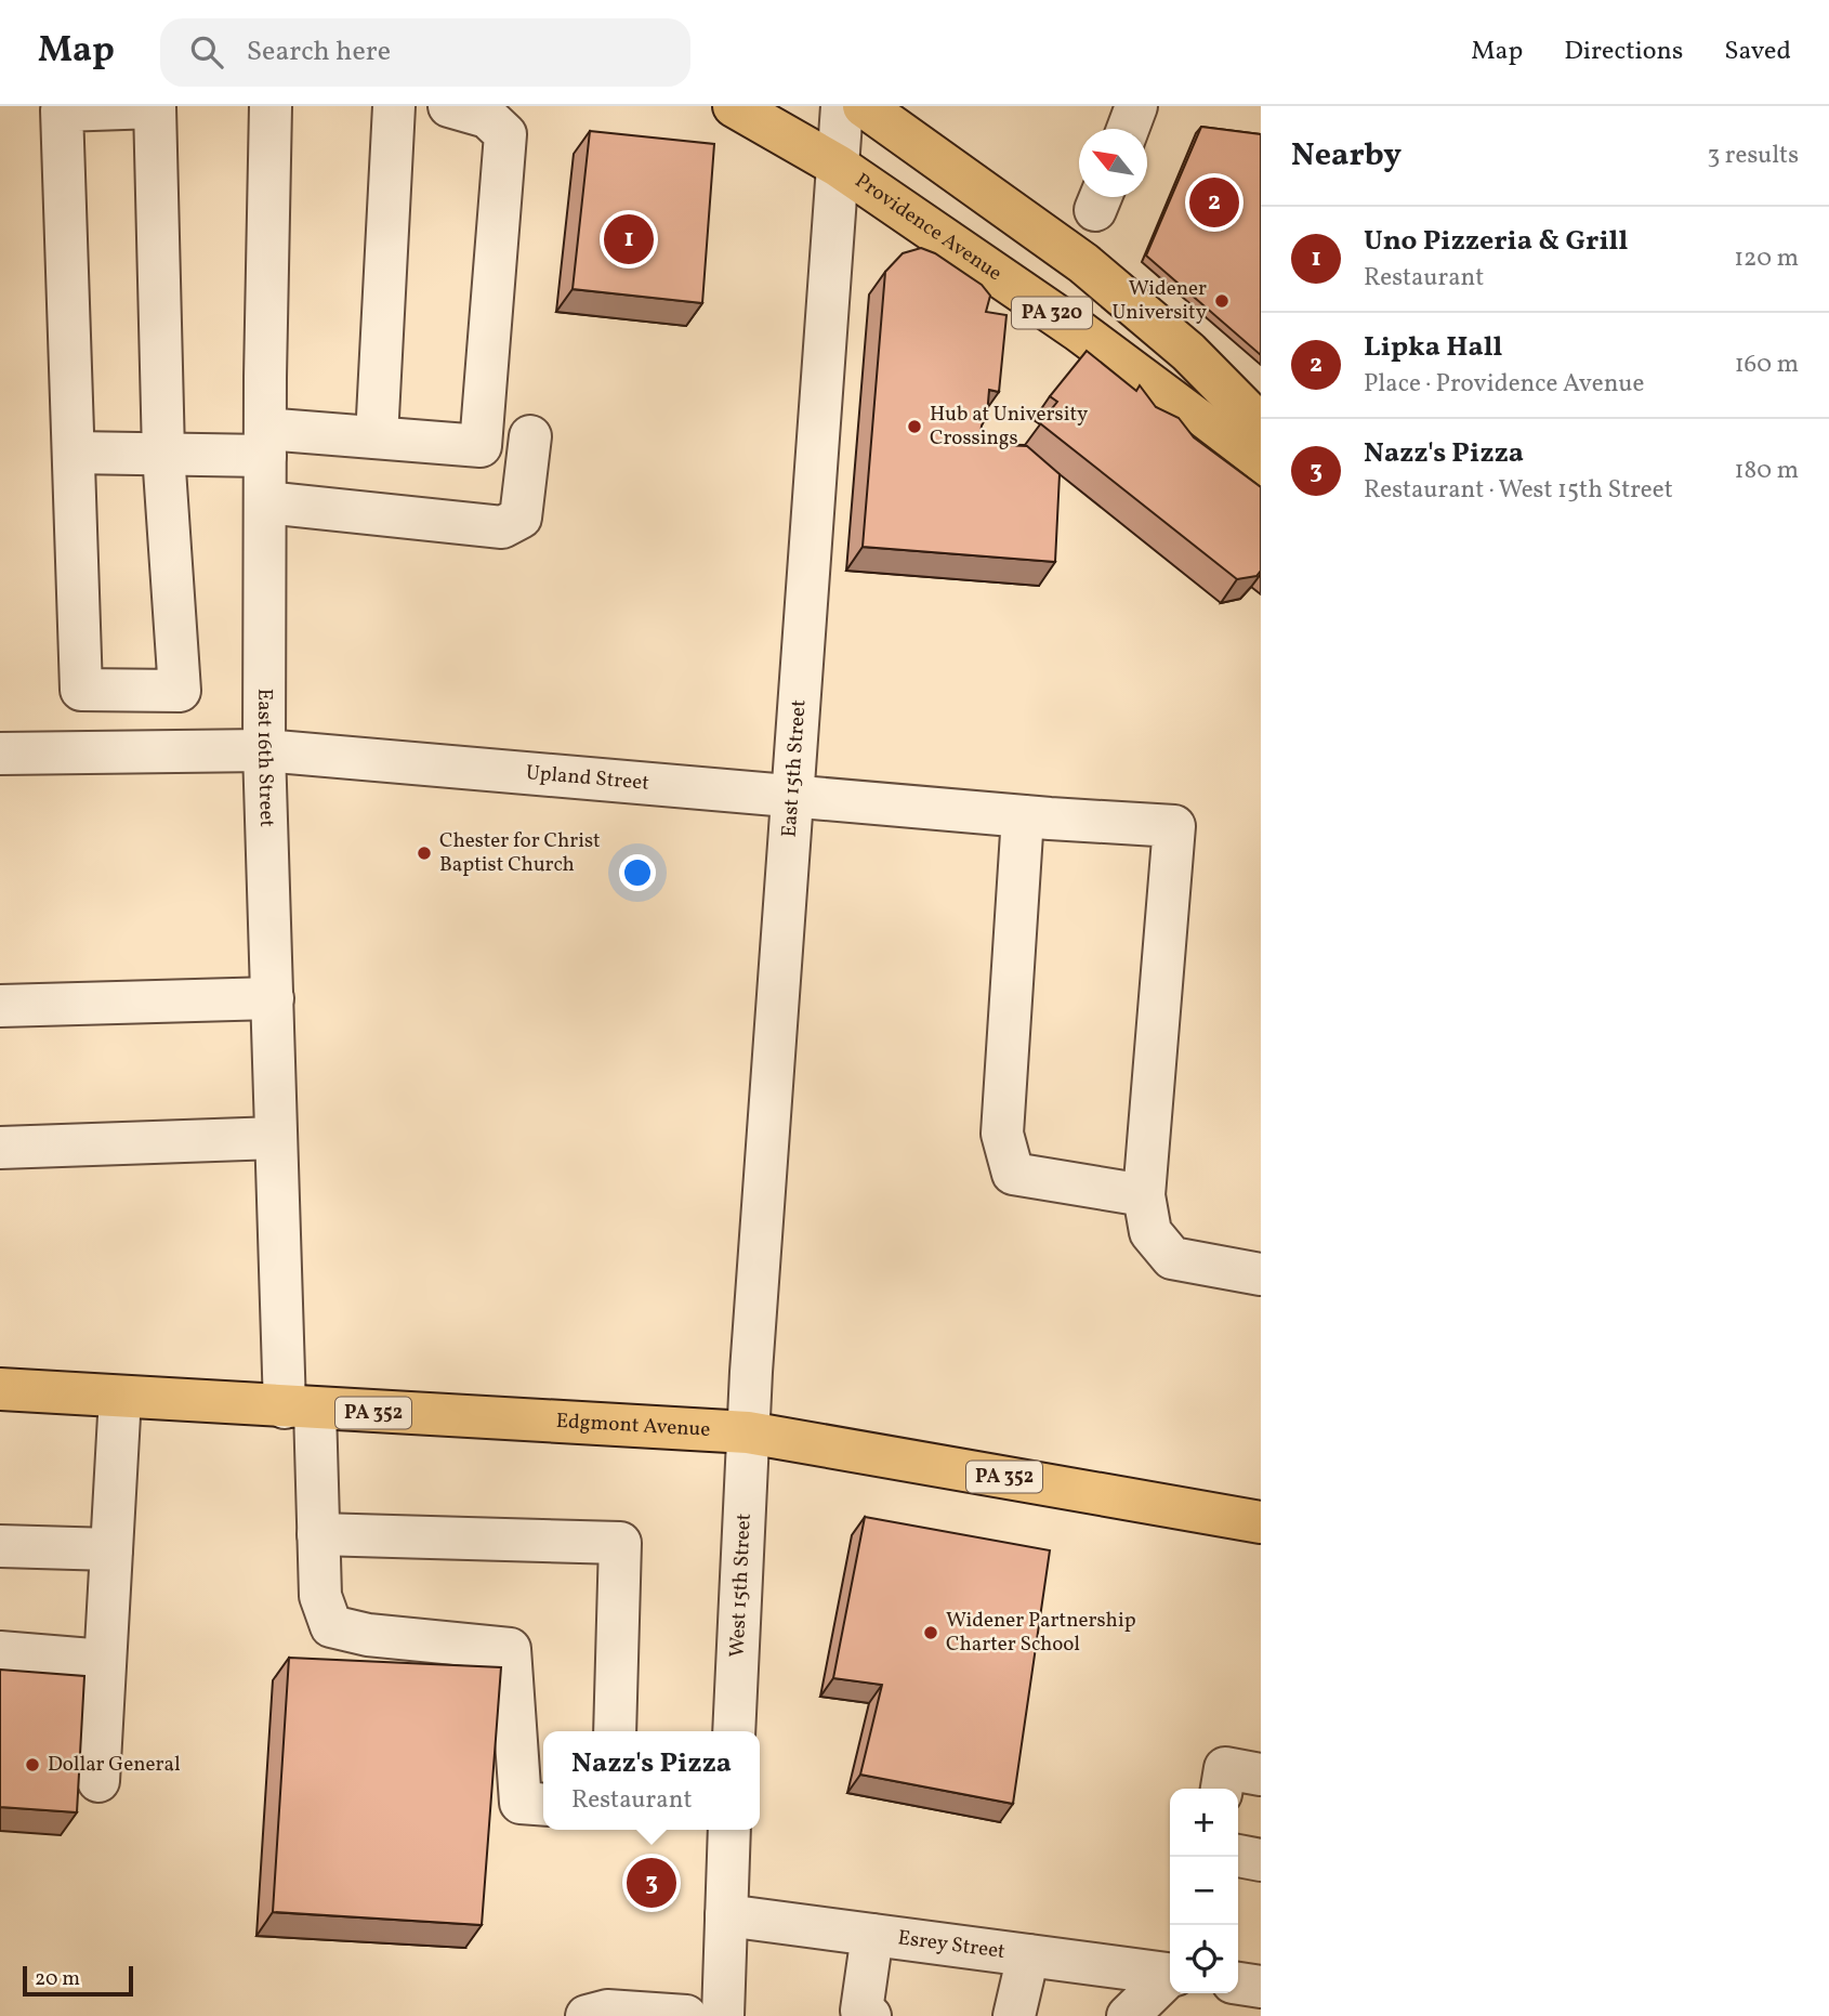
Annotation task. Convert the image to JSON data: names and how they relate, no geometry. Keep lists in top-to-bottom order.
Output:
{
  "streets": {
    "main road": [
      "Providence Avenue",
      "PA 320",
      "PA 352",
      "Edgmont Avenue"
    ],
    "street": [
      "East 16th Street",
      "East 15th Street",
      "Upland Street",
      "West 15th Street",
      "Esrey Street"
    ]
  },
  "crossings": [
    ["Providence Avenue", "East 15th Street"],
    ["East 16th Street", "Upland Street"],
    ["East 16th Street", "Edgmont Avenue"],
    ["East 15th Street", "Upland Street"],
    ["East 15th Street", "Edgmont Avenue"],
    ["East 15th Street", "West 15th Street"],
    ["Edgmont Avenue", "West 15th Street"]
  ],
  "places": [
    "Widener University",
    "Hub at University Crossings",
    "Chester for Christ Baptist Church",
    "Widener Partnership Charter School",
    "Dollar General"
  ],
  "scale_bar": "20 m",
  "north": "top left",
  "page": {
    "header": "Map",
    "search": "Search here",
    "nav": ["Map", "Directions", "Saved"],
    "heading": ["Nearby", "3 results"],
    "pins": ["2", "1", "3"],
    "list": [
      {
        "mark": "1",
        "name": "Uno Pizzeria & Grill",
        "note": "Restaurant",
        "value": "120 m"
      },
      {
        "mark": "2",
        "name": "Lipka Hall",
        "note": "Place · Providence Avenue",
        "value": "160 m"
      },
      {
        "mark": "3",
        "name": "Nazz's Pizza",
        "note": "Restaurant · West 15th Street",
        "value": "180 m"
      }
    ],
    "popup": ["Nazz's Pizza", "Restaurant"],
    "map_buttons": ["+", "−"],
    "scale": "20 m"
  }
}
